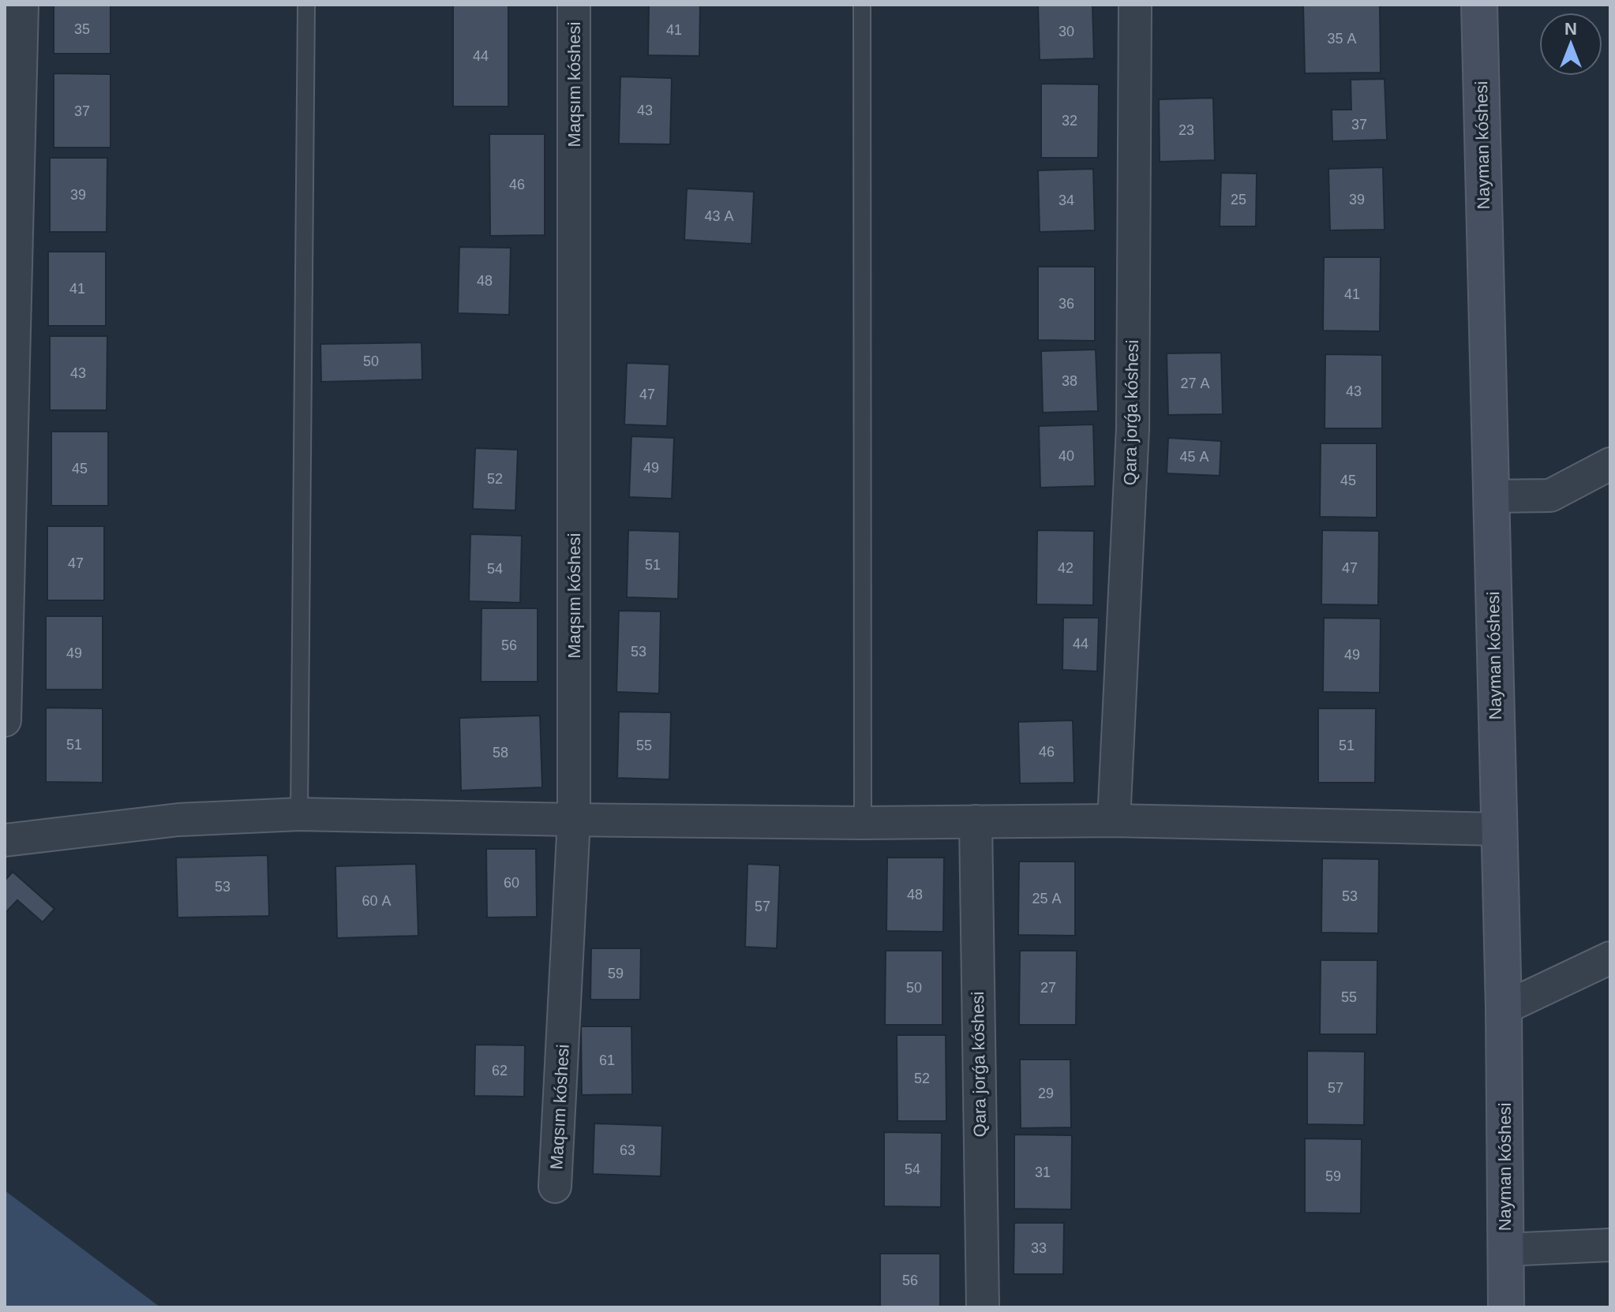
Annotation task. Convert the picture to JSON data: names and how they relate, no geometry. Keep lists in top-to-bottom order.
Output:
{
  "streets": {
    "main road": ["Nayman kóshesi"],
    "street": ["Maqsım kóshesi", "Qara jorǵa kóshesi"]
  },
  "house_numbers": [
    "35",
    "41",
    "30",
    "35 А",
    "44",
    "43",
    "37",
    "32",
    "37",
    "23",
    "46",
    "39",
    "25",
    "39",
    "34",
    "43 А",
    "48",
    "41",
    "41",
    "36",
    "50",
    "43",
    "38",
    "27 А",
    "43",
    "47",
    "40",
    "45 А",
    "49",
    "45",
    "52",
    "45",
    "47",
    "51",
    "42",
    "47",
    "54",
    "44",
    "56",
    "53",
    "49",
    "49",
    "51",
    "55",
    "51",
    "46",
    "58",
    "60",
    "53",
    "48",
    "53",
    "25 А",
    "60 А",
    "57",
    "59",
    "50",
    "27",
    "55",
    "61",
    "62",
    "52",
    "57",
    "29",
    "63",
    "54",
    "31",
    "59",
    "33",
    "56"
  ],
  "north": "top"
}
